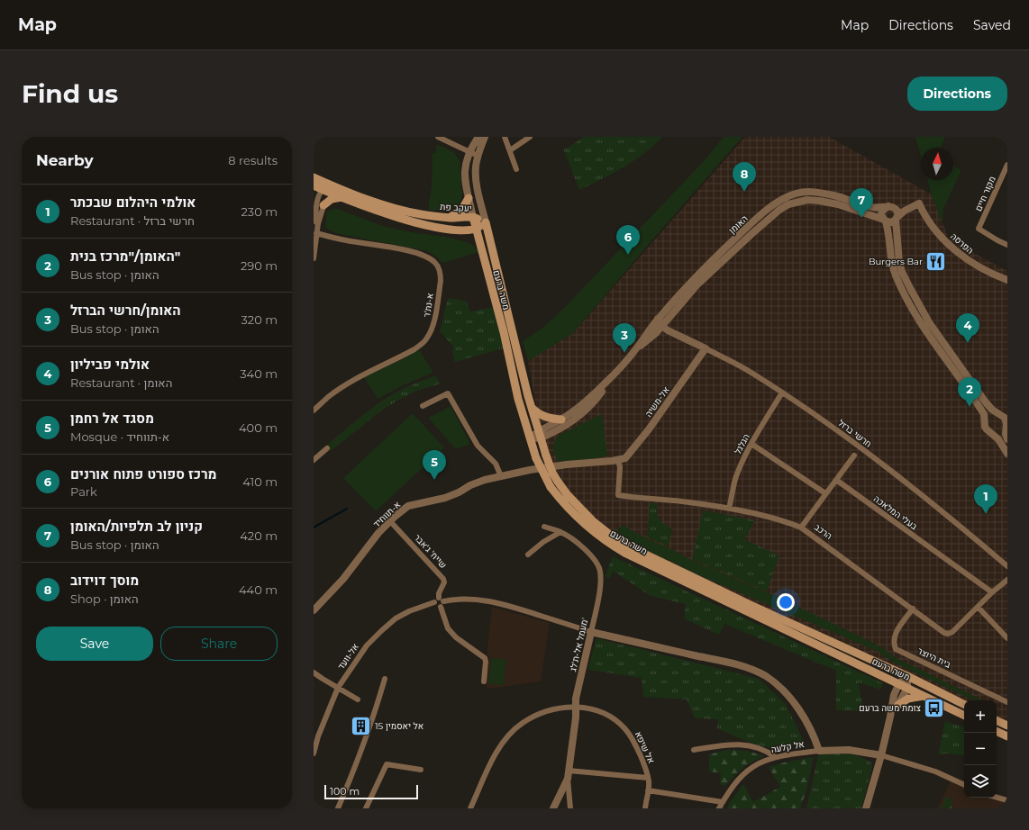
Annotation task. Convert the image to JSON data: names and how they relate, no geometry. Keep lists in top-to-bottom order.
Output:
{
  "streets": {
    "main road": ["יעקב פת", "משה ברעם"],
    "street": [
      "מקור חיים",
      "האומן",
      "הפרסה",
      "א-נת'ר",
      "אל-משיה",
      "חרשי ברזל",
      "הגלגל",
      "בעלי המלאכה",
      "א-תווחיד",
      "הרכב",
      "שייח' ג'אבר",
      "מעמל אל-ת'לג'",
      "אל-וועד",
      "בית היוצר",
      "אל קלעה",
      "אל שיפא"
    ]
  },
  "crossings": [
    ["יעקב פת", "משה ברעם"],
    ["האומן", "משה ברעם"],
    ["האומן", "חרשי ברזל"],
    ["אל-משיה", "חרשי ברזל"],
    ["אל-משיה", "א-תווחיד"],
    ["אל-משיה", "הרכב"],
    ["חרשי ברזל", "הגלגל"],
    ["הגלגל", "הרכב"],
    ["בעלי המלאכה", "הרכב"],
    ["א-תווחיד", "הרכב"],
    ["א-תווחיד", "שייח' ג'אבר"],
    ["הרכב", "בית היוצר"],
    ["שייח' ג'אבר", "אל-וועד"],
    ["מעמל אל-ת'לג'", "אל שיפא"]
  ],
  "places": {
    "restaurant": ["Burgers Bar"],
    "bus stop": ["צומת משה ברעם"],
    "building": ["אל יאסמין 15"]
  },
  "scale_bar": "100 m",
  "north": "top",
  "page": {
    "header": "Map",
    "nav": ["Map", "Directions", "Saved"],
    "buttons": [
      "Directions",
      ["Save", "Share"]
    ],
    "title": "Find us",
    "heading": ["Nearby", "8 results"],
    "pins": [
      "8",
      "7",
      "6",
      "4",
      "3",
      "2",
      "5",
      "1"
    ],
    "list": [
      {
        "mark": "1",
        "name": "אולמי היהלום שבכתר",
        "note": "Restaurant · חרשי ברזל",
        "value": "230 m"
      },
      {
        "mark": "2",
        "name": "האומן/\"מרכז בנית\"",
        "note": "Bus stop · האומן",
        "value": "290 m"
      },
      {
        "mark": "3",
        "name": "האומן/חרשי הברזל",
        "note": "Bus stop · האומן",
        "value": "320 m"
      },
      {
        "mark": "4",
        "name": "אולמי פביליון",
        "note": "Restaurant · האומן",
        "value": "340 m"
      },
      {
        "mark": "5",
        "name": "מסגד אל רחמן",
        "note": "Mosque · א-תווחיד",
        "value": "400 m"
      },
      {
        "mark": "6",
        "name": "מרכז ספורט פתוח אורנים",
        "note": "Park",
        "value": "410 m"
      },
      {
        "mark": "7",
        "name": "קניון לב תלפיות/האומן",
        "note": "Bus stop · האומן",
        "value": "420 m"
      },
      {
        "mark": "8",
        "name": "מוסך דוידוב",
        "note": "Shop · האומן",
        "value": "440 m"
      }
    ],
    "map_buttons": ["+", "−"],
    "scale": "100 m"
  }
}
